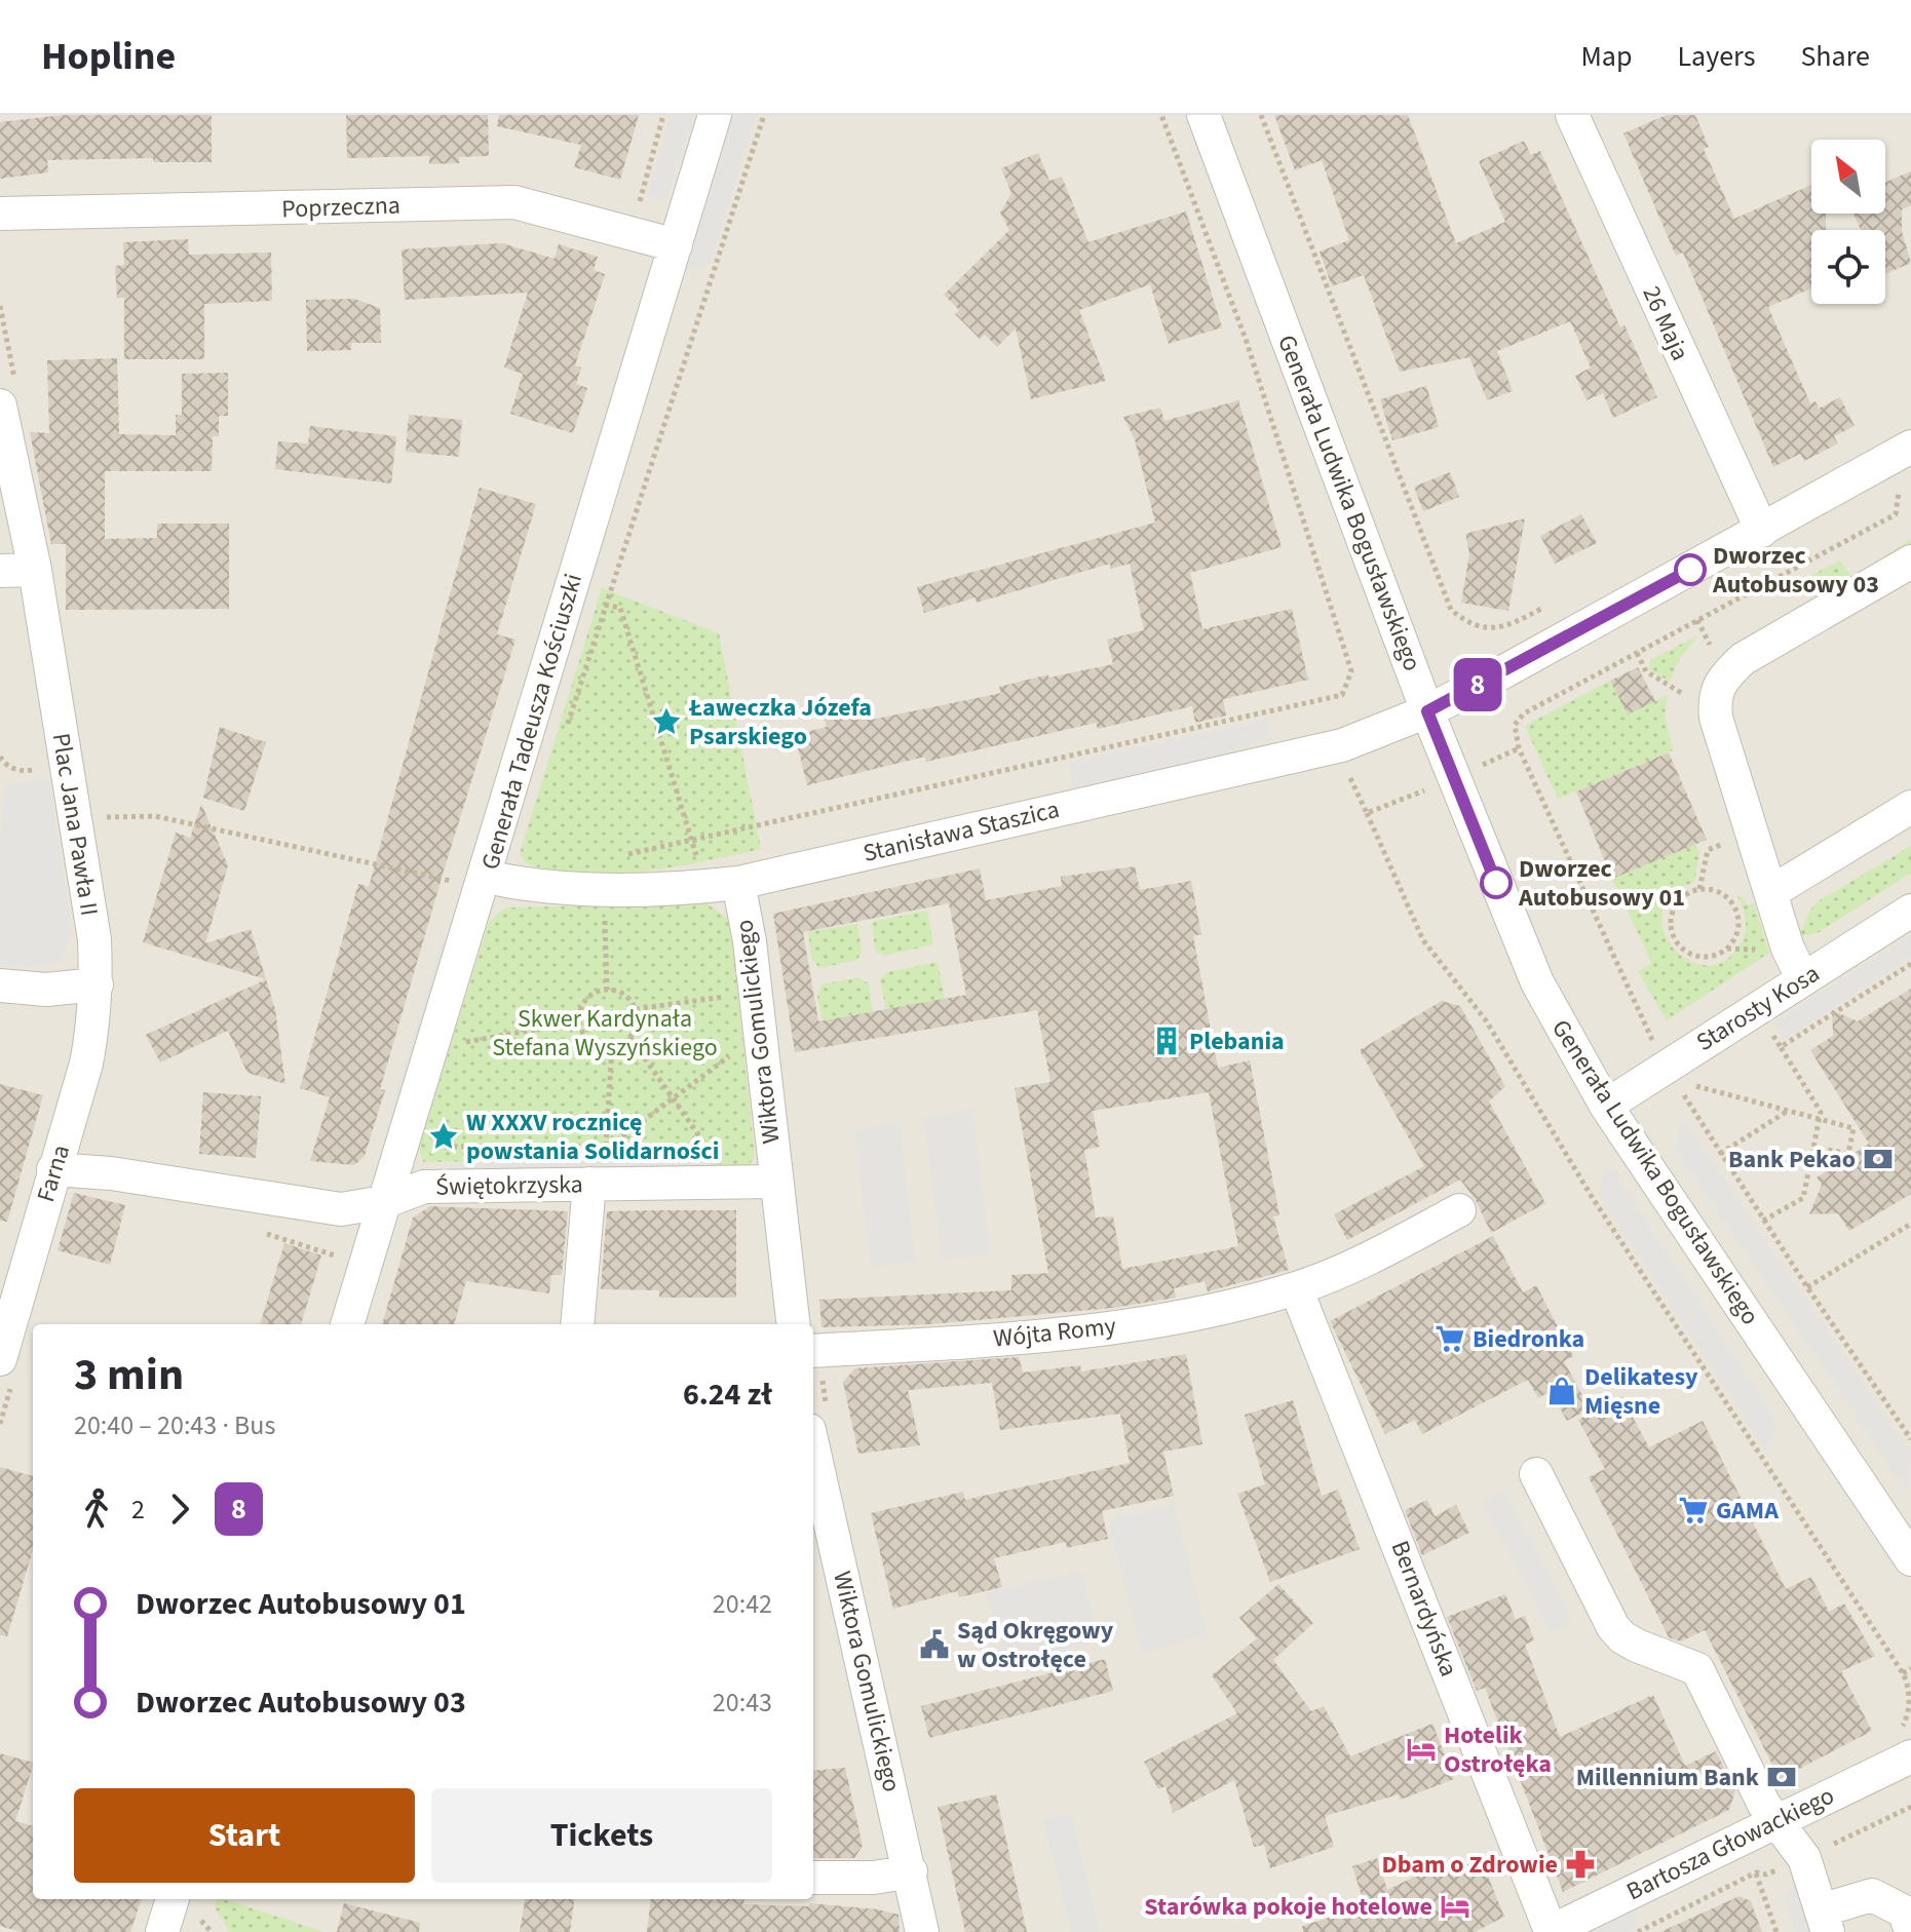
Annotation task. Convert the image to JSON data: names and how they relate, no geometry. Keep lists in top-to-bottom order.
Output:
{
  "streets": {
    "street": [
      "Poprzeczna",
      "26 Maja",
      "Generała Ludwika Bogusławskiego",
      "Generała Tadeusza Kościuszki",
      "Plac Jana Pawła II",
      "Stanisława Staszica",
      "Starosty Kosa",
      "Wiktora Gomulickiego",
      "Farna",
      "Świętokrzyska",
      "Wójta Romy",
      "Bernardyńska",
      "Bartosza Głowackiego"
    ]
  },
  "crossings": [
    ["Poprzeczna", "Generała Tadeusza Kościuszki"],
    ["26 Maja", "Stanisława Staszica"],
    ["Generała Ludwika Bogusławskiego", "Stanisława Staszica"],
    ["Generała Ludwika Bogusławskiego", "Starosty Kosa"],
    ["Generała Tadeusza Kościuszki", "Stanisława Staszica"],
    ["Generała Tadeusza Kościuszki", "Świętokrzyska"],
    ["Plac Jana Pawła II", "Farna"],
    ["Stanisława Staszica", "Wiktora Gomulickiego"],
    ["Wiktora Gomulickiego", "Świętokrzyska"],
    ["Farna", "Świętokrzyska"],
    ["Wójta Romy", "Bernardyńska"],
    ["Bernardyńska", "Bartosza Głowackiego"]
  ],
  "parks": ["Skwer Kardynała Stefana Wyszyńskiego"],
  "places": {
    "other": ["Dworzec Autobusowy 03", "Dworzec Autobusowy 01"],
    "place": ["Ławeczka Józefa Psarskiego", "W XXXV rocznicę powstania Solidarności"],
    "building": ["Plebania"],
    "bank": ["Bank Pekao", "Millennium Bank"],
    "supermarket": ["Biedronka", "GAMA"],
    "shop": ["Delikatesy Mięsne"],
    "public building": ["Sąd Okręgowy w Ostrołęce"],
    "hotel": ["Hotelik Ostrołęka", "Starówka pokoje hotelowe"],
    "pharmacy": ["Dbam o Zdrowie"]
  },
  "lines": ["bus line 8"],
  "north": "top left",
  "page": {
    "header": "Hopline",
    "nav": ["Map", "Layers", "Share"],
    "on_map": "8",
    "heading": ["3 min", "20:40 – 20:43 · Bus", "6.24 zł"],
    "legs": ["2", "8"],
    "list": [
      {
        "name": "Dworzec Autobusowy 01",
        "value": "20:42"
      },
      {
        "name": "Dworzec Autobusowy 03",
        "value": "20:43"
      }
    ],
    "buttons": ["Start", "Tickets"]
  }
}
